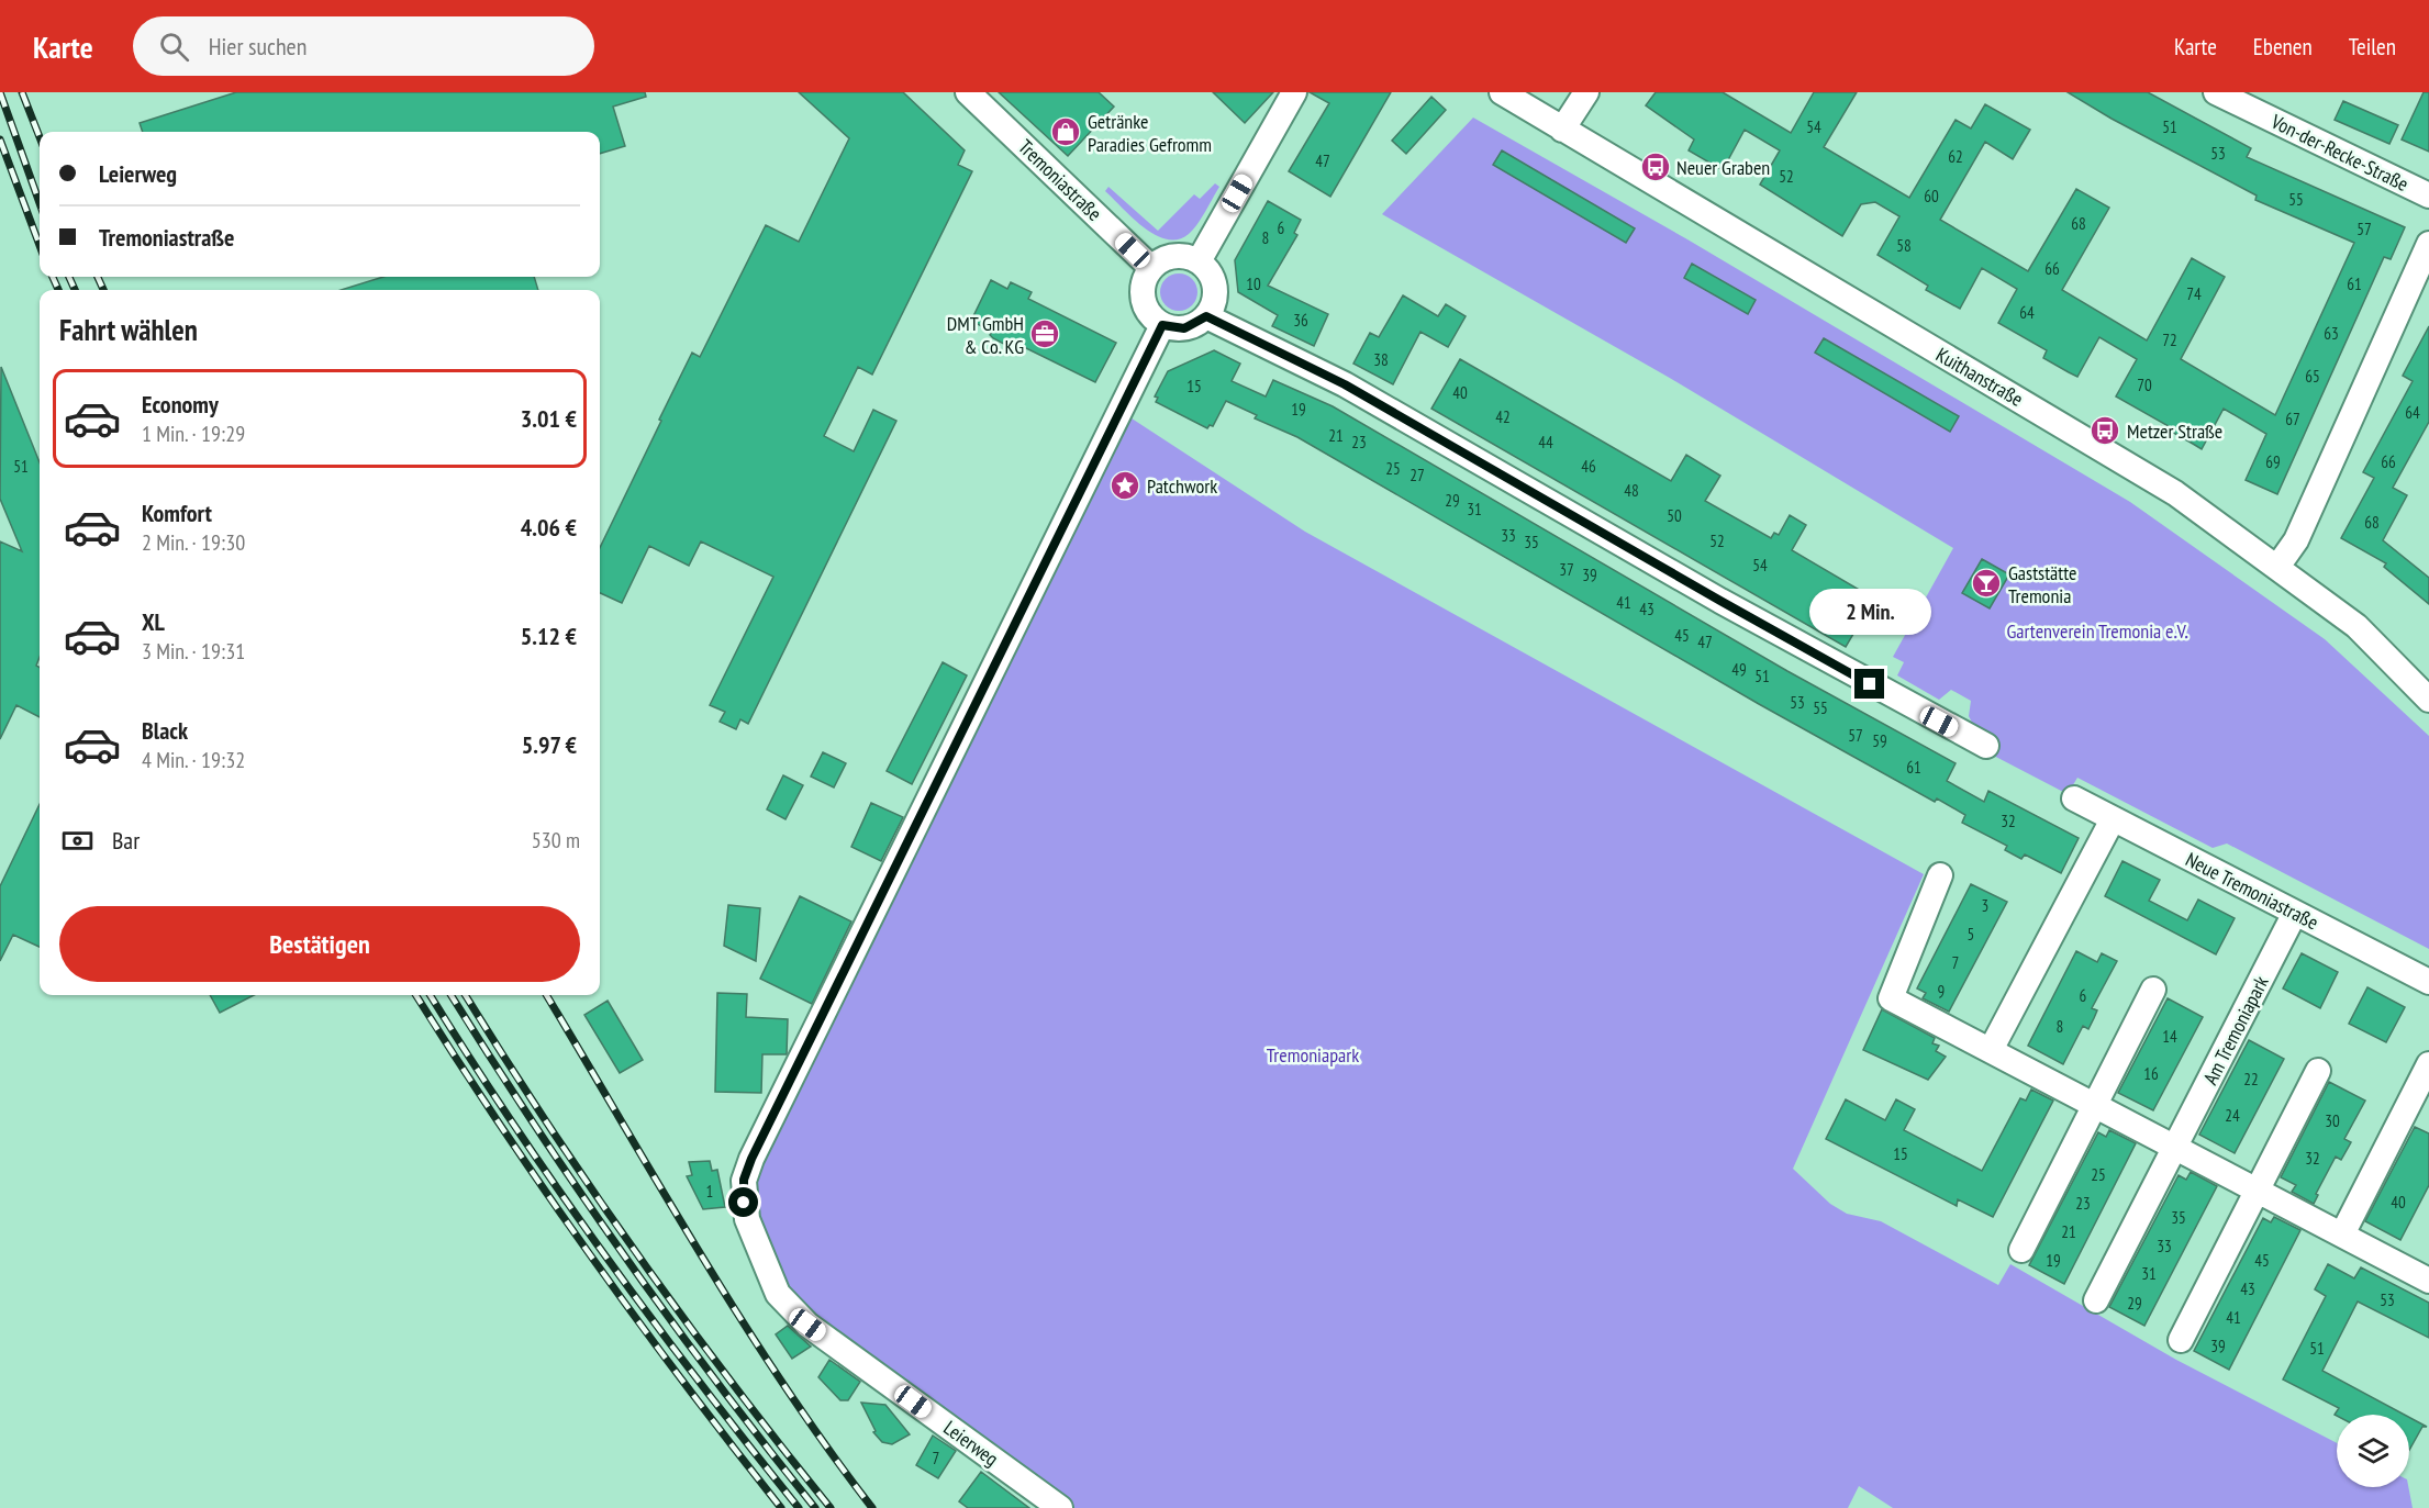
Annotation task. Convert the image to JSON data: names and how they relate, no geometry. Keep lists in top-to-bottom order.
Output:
{
  "streets": {
    "street": [
      "Von-der-Recke-Straße",
      "Tremoniastraße",
      "Kuithanstraße",
      "Neue Tremoniastraße",
      "Am Tremoniapark",
      "Leierweg"
    ]
  },
  "crossings": [
    ["Tremoniastraße", "Leierweg"],
    ["Neue Tremoniastraße", "Am Tremoniapark"]
  ],
  "parks": ["Gartenverein Tremonia e.V.", "Tremoniapark"],
  "places": {
    "shop": ["Getränke Paradies Gefromm"],
    "bus stop": ["Neuer Graben", "Metzer Straße"],
    "office": ["DMT GmbH & Co. KG"],
    "place": ["Patchwork"],
    "bar": ["Gaststätte Tremonia"]
  },
  "house_numbers": [
    "54",
    "51",
    "53",
    "62",
    "47",
    "52",
    "60",
    "55",
    "68",
    "6",
    "57",
    "8",
    "58",
    "66",
    "10",
    "61",
    "74",
    "64",
    "36",
    "63",
    "72",
    "38",
    "65",
    "70",
    "15",
    "40",
    "19",
    "64",
    "42",
    "67",
    "21",
    "23",
    "44",
    "69",
    "66",
    "51",
    "46",
    "25",
    "27",
    "48",
    "29",
    "31",
    "50",
    "68",
    "33",
    "52",
    "35",
    "54",
    "37",
    "39",
    "41",
    "43",
    "45",
    "47",
    "49",
    "51",
    "53",
    "55",
    "57",
    "59",
    "61",
    "32",
    "3",
    "5",
    "7",
    "9",
    "6",
    "8",
    "14",
    "16",
    "22",
    "24",
    "30",
    "15",
    "32",
    "25",
    "1",
    "40",
    "23",
    "35",
    "21",
    "33",
    "19",
    "45",
    "31",
    "43",
    "53",
    "29",
    "41",
    "39",
    "51",
    "7"
  ],
  "page": {
    "header": "Karte",
    "search": "Hier suchen",
    "nav": ["Karte", "Ebenen", "Teilen"],
    "banner": ["Leierweg", "Tremoniastraße"],
    "heading": "Fahrt wählen",
    "list": [
      {
        "name": "Economy",
        "note": "1 Min. · 19:29",
        "value": "3.01 €"
      },
      {
        "name": "Komfort",
        "note": "2 Min. · 19:30",
        "value": "4.06 €"
      },
      {
        "name": "XL",
        "note": "3 Min. · 19:31",
        "value": "5.12 €"
      },
      {
        "name": "Black",
        "note": "4 Min. · 19:32",
        "value": "5.97 €"
      }
    ],
    "bubble": "2 Min.",
    "pay": ["Bar", "530 m"],
    "buttons": "Bestätigen"
  }
}
